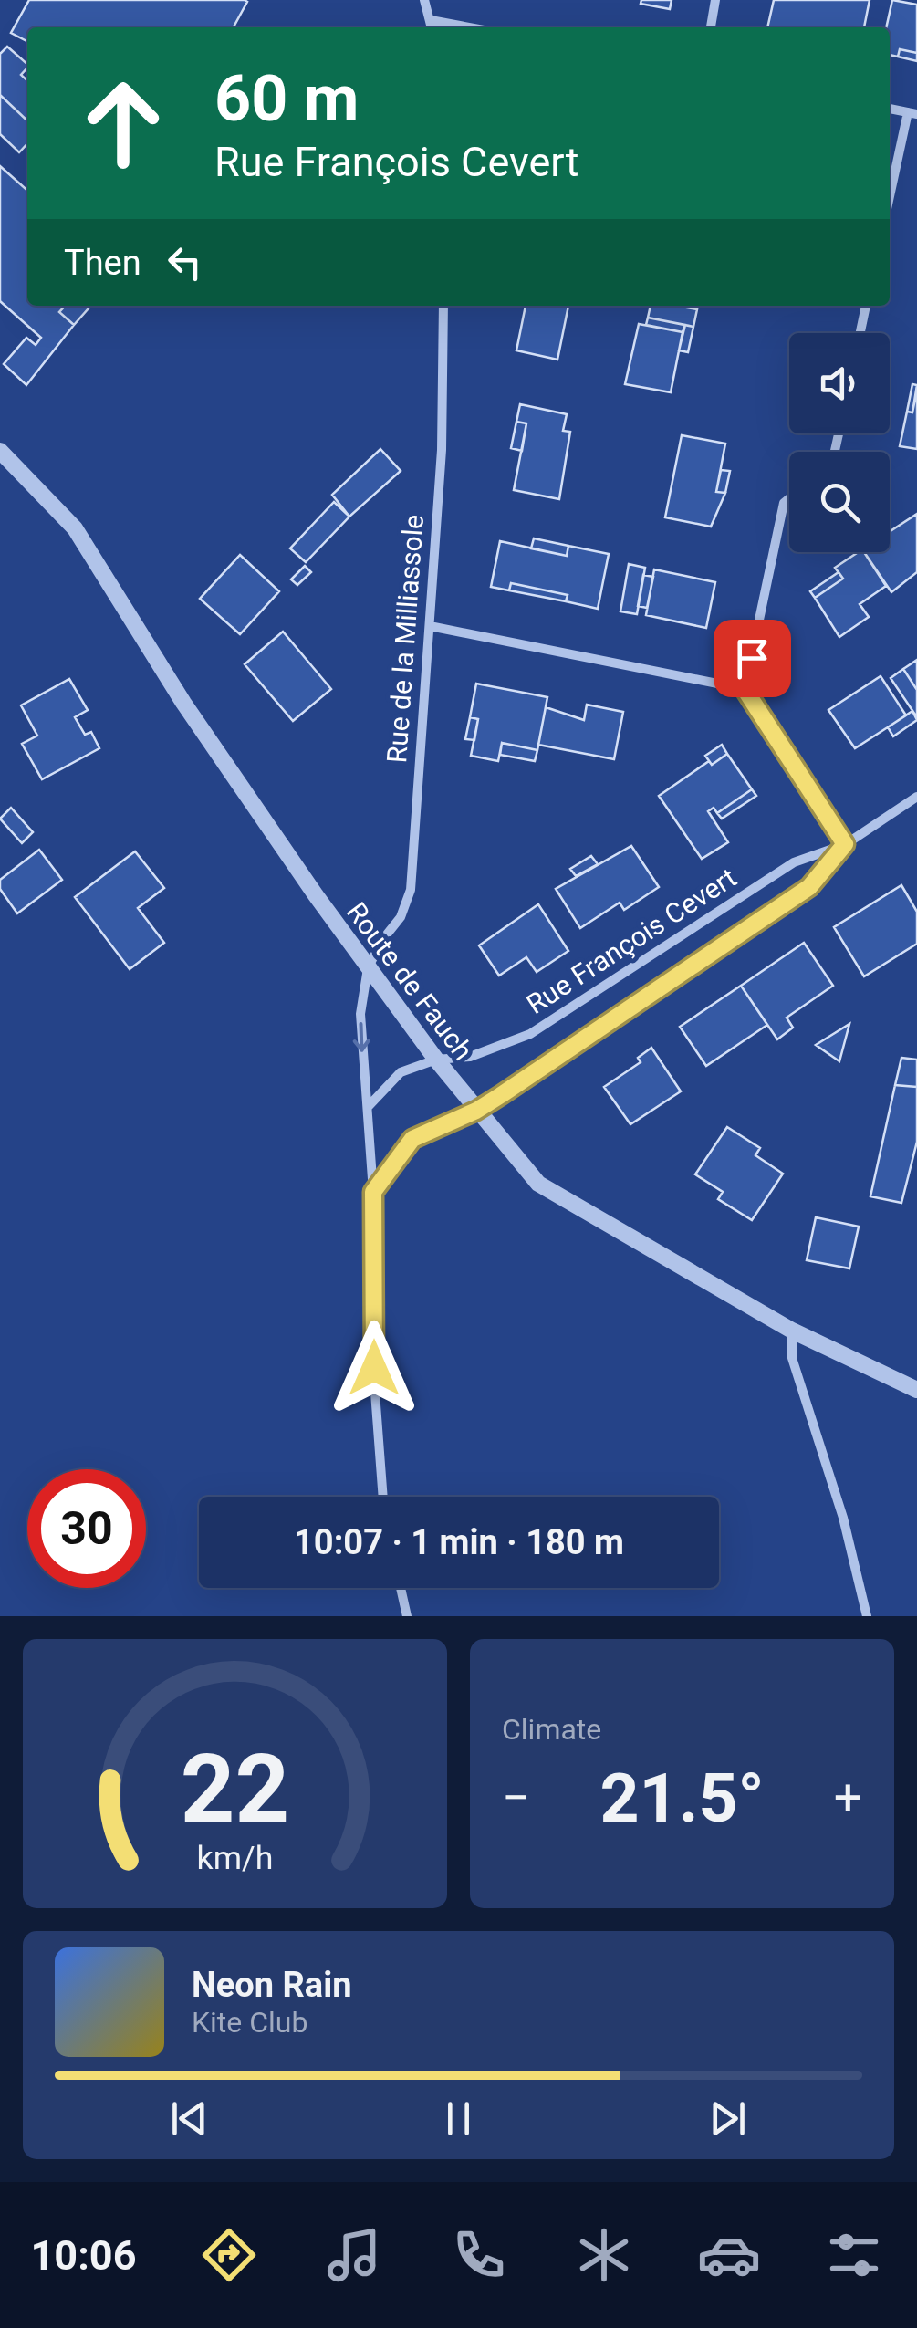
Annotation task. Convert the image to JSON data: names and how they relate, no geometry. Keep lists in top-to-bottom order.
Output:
{
  "streets": {
    "street": ["Rue de la Milliassole", "Rue François Cevert", "Route de Fauch"]
  },
  "crossings": [
    ["Rue de la Milliassole", "Route de Fauch"],
    ["Rue François Cevert", "Route de Fauch"]
  ],
  "page": {
    "turn": ["60 m", "Rue François Cevert"],
    "then": "Then",
    "limit": "30",
    "trip": "10:07 · 1 min · 180 m",
    "tile": "Climate",
    "heat": ["−", "21.5°", "+"],
    "song": ["Neon Rain", "Kite Club"],
    "tabs": "10:06",
    "gauge": ["22", "km/h"]
  }
}
